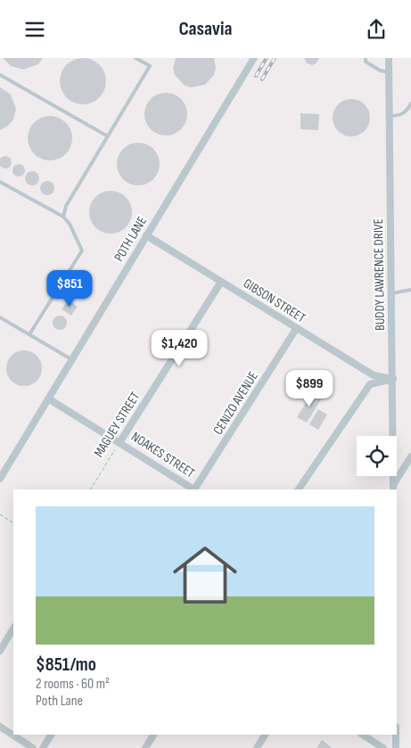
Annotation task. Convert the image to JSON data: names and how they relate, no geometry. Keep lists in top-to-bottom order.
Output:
{
  "streets": {
    "street": [
      "POTH LANE",
      "BUDDY LAWRENCE DRIVE",
      "GIBSON STREET",
      "CENIZO AVENUE",
      "MAGUEY STREET",
      "NOAKES STREET"
    ]
  },
  "crossings": [
    ["POTH LANE", "GIBSON STREET"],
    ["POTH LANE", "NOAKES STREET"],
    ["BUDDY LAWRENCE DRIVE", "GIBSON STREET"],
    ["GIBSON STREET", "CENIZO AVENUE"],
    ["GIBSON STREET", "MAGUEY STREET"],
    ["MAGUEY STREET", "NOAKES STREET"]
  ],
  "page": {
    "header": "Casavia",
    "price": ["$851", "$1,420", "$899"],
    "list": [
      {
        "name": "$851/mo",
        "note": "2 rooms · 60 m² · Poth Lane"
      }
    ]
  }
}
